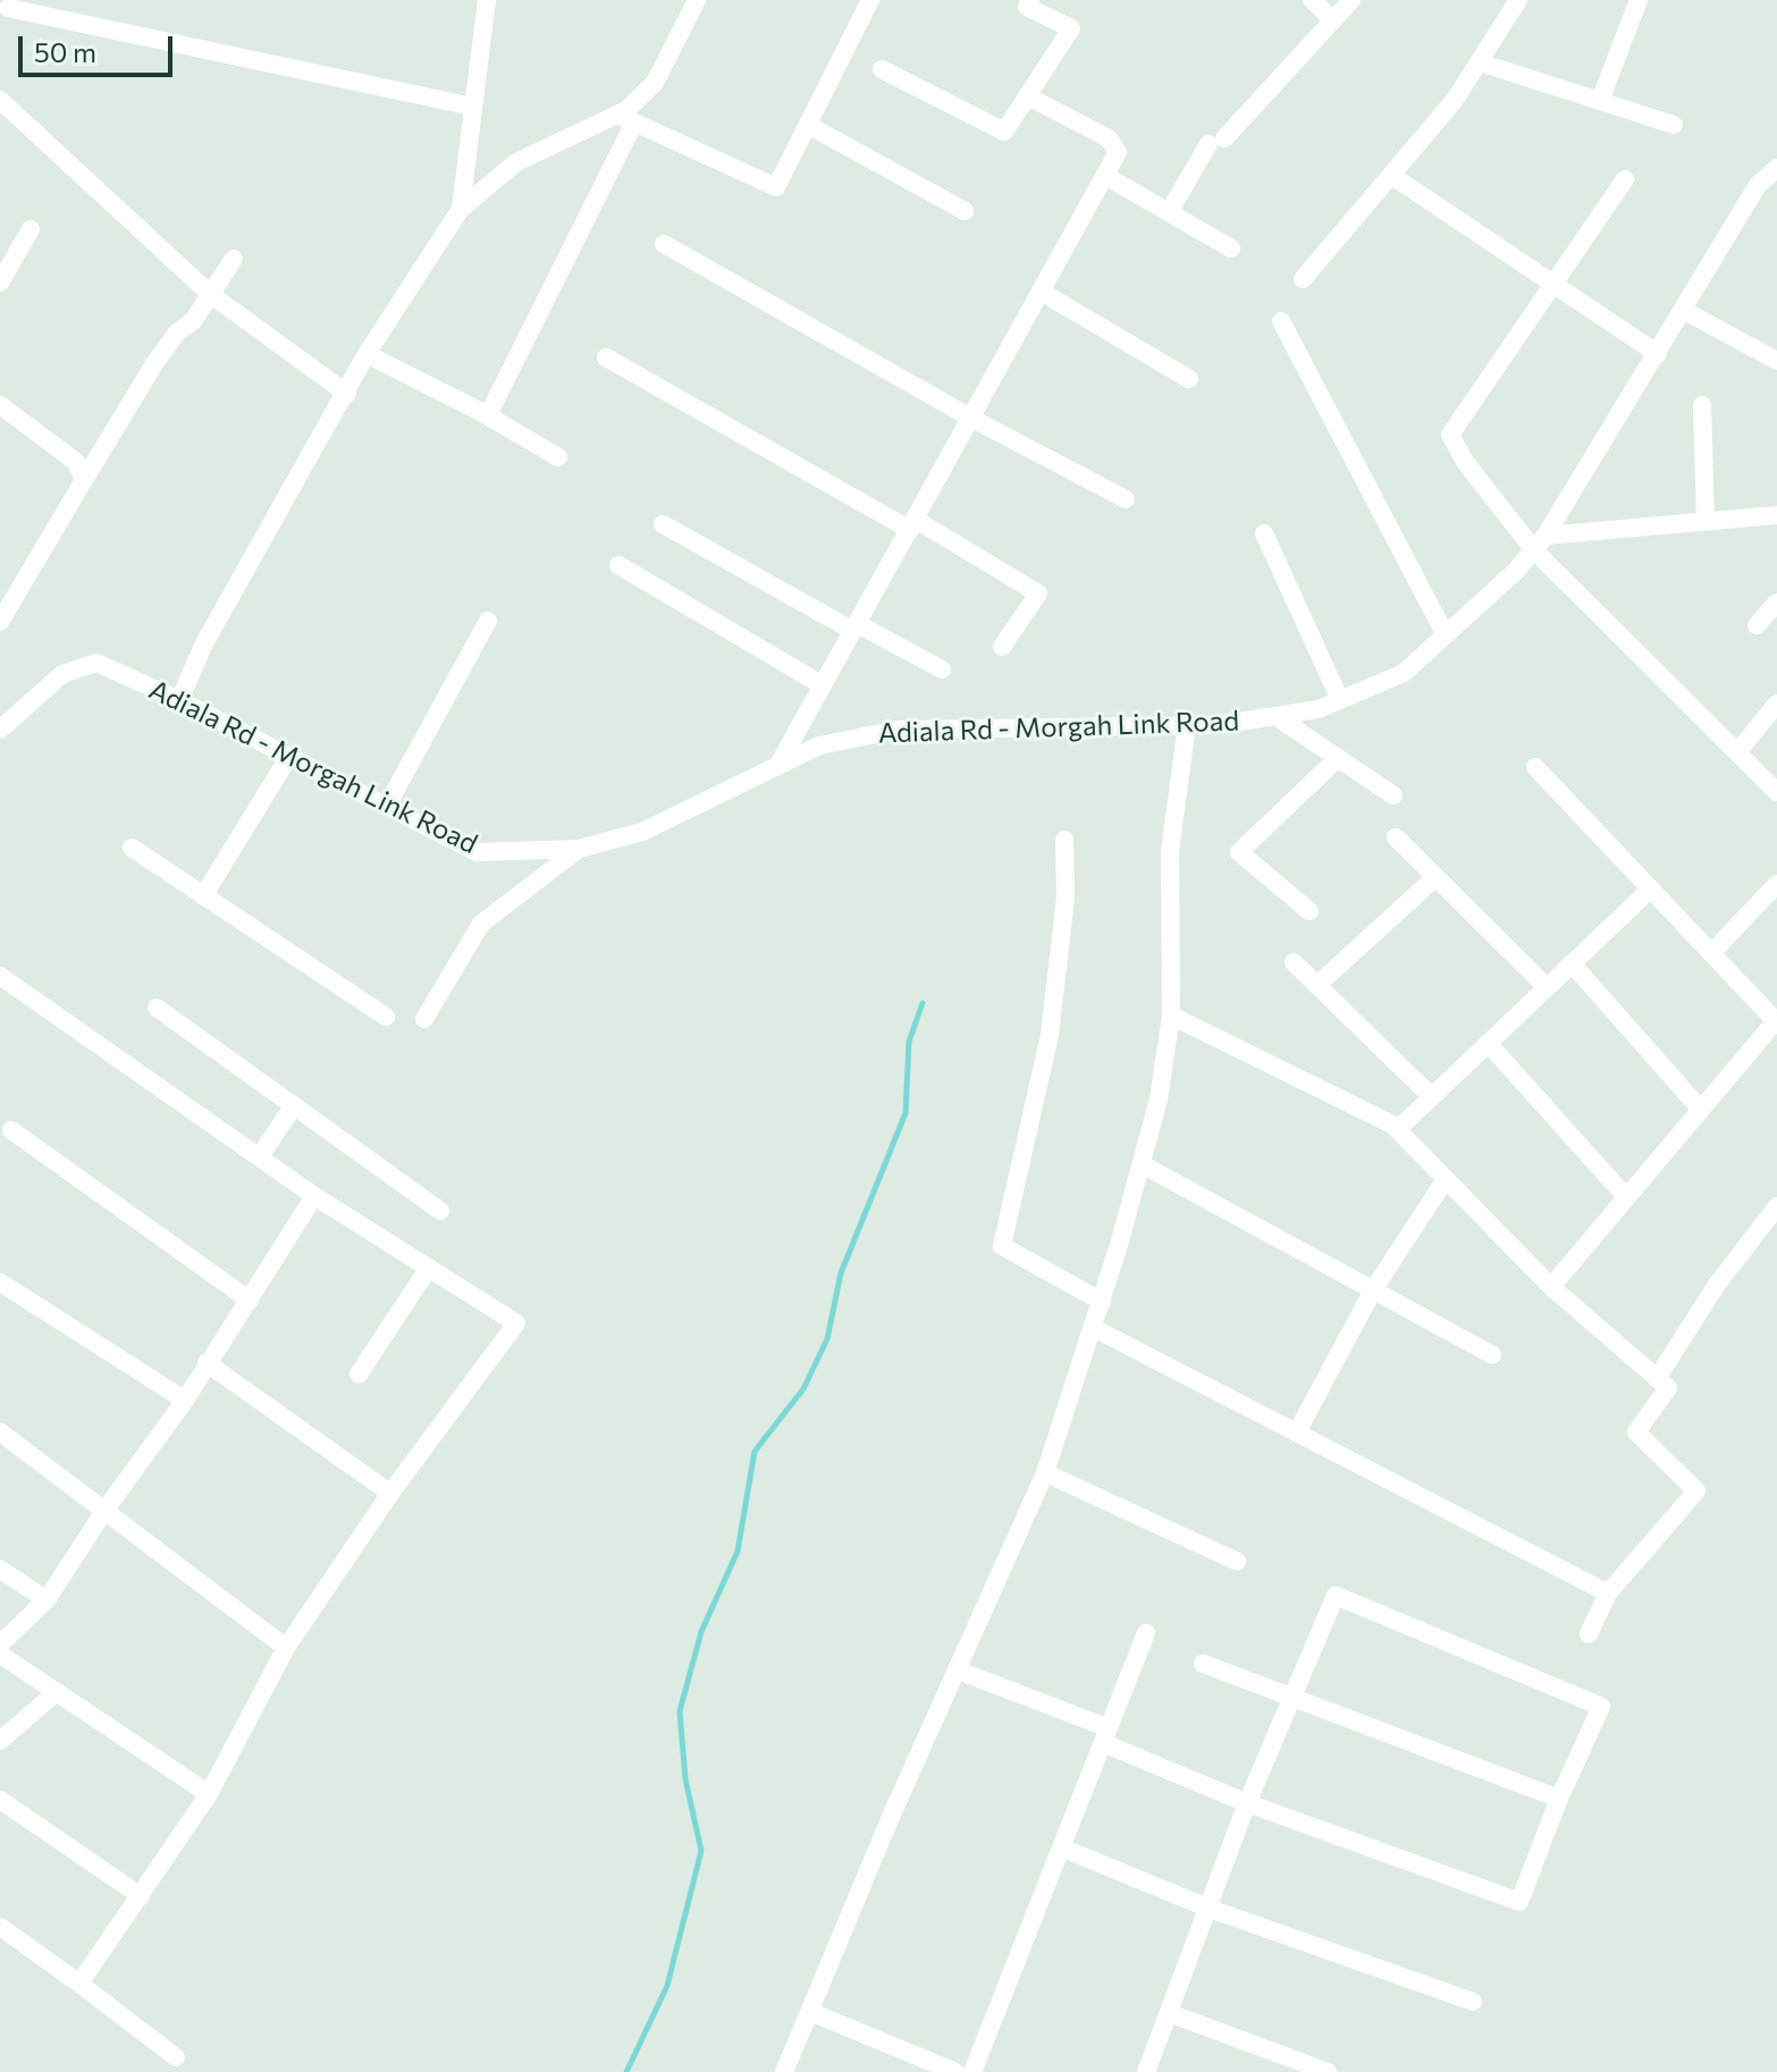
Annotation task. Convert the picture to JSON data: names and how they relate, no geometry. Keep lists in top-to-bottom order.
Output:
{
  "streets": {
    "street": ["Adiala Rd - Morgah Link Road"]
  },
  "scale_bar": "50 m"
}
